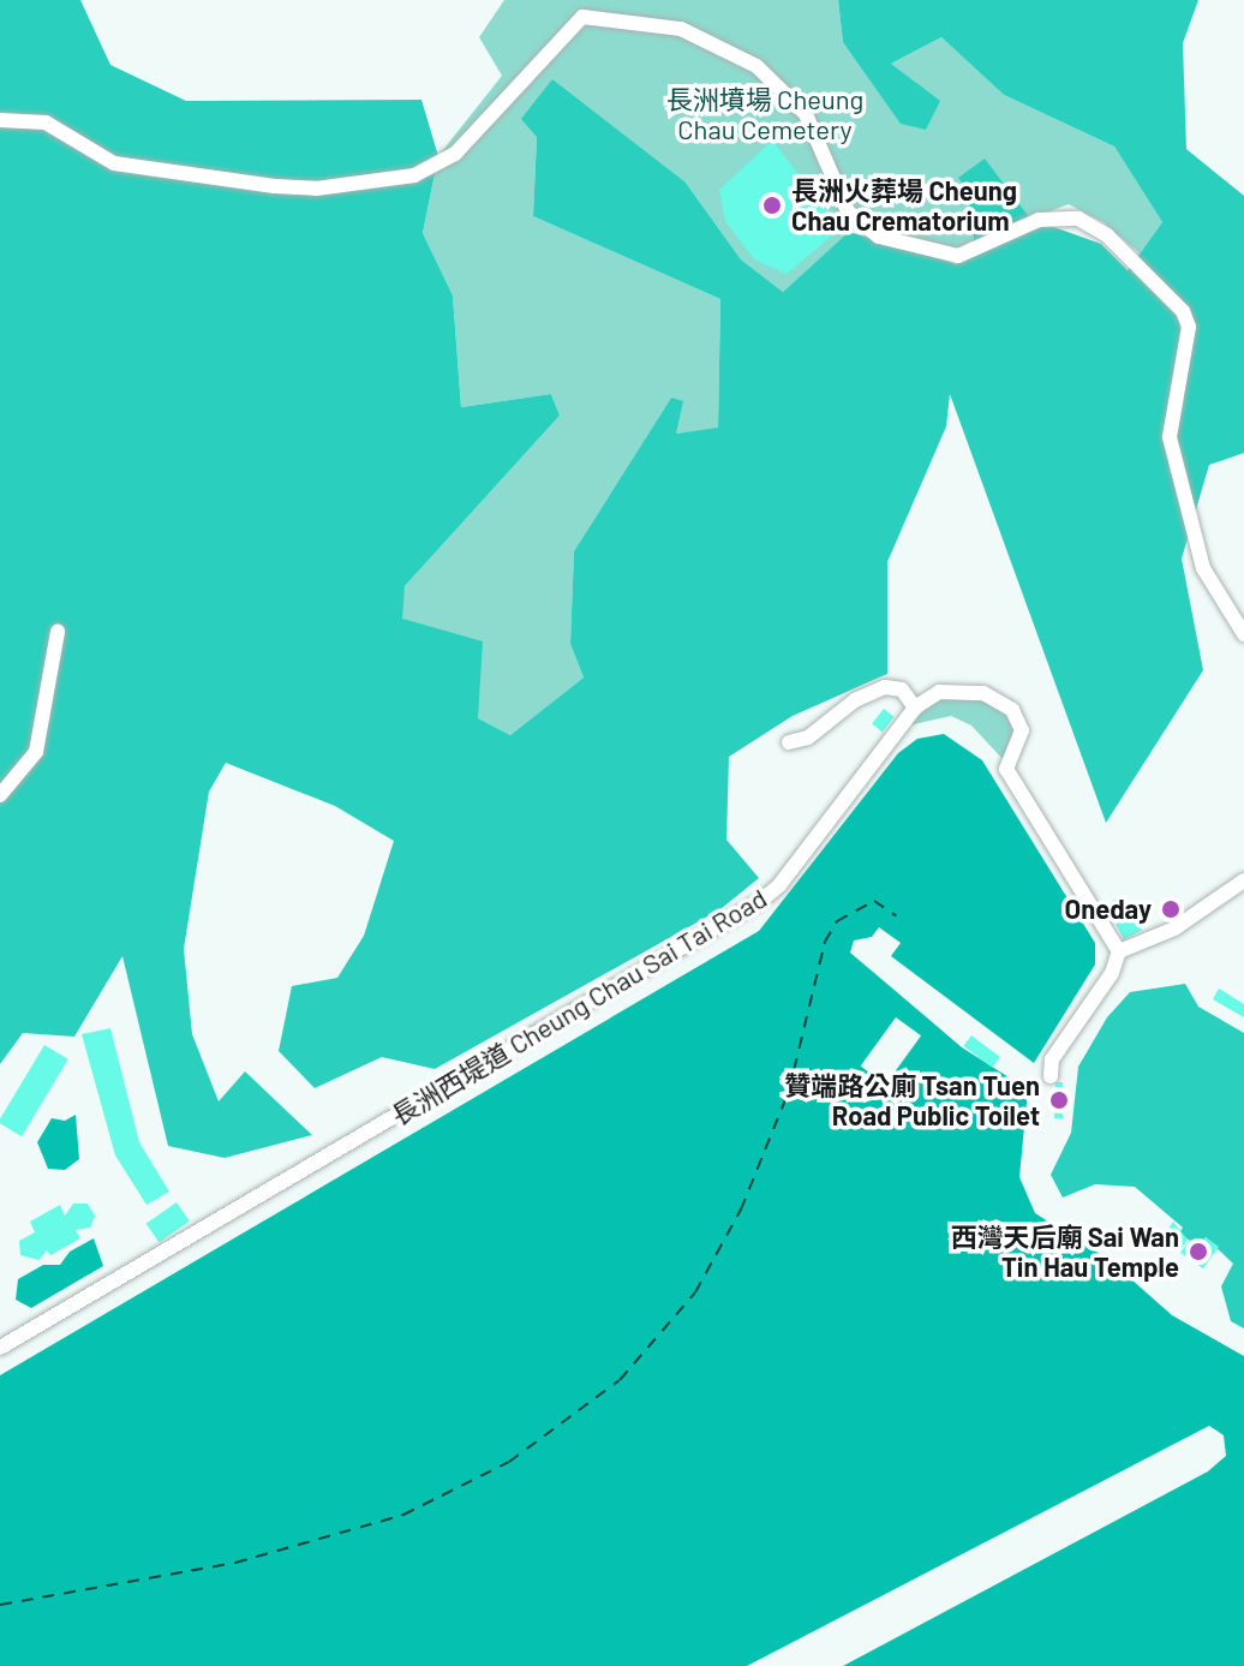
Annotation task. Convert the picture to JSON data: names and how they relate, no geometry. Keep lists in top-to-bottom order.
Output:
{
  "streets": {
    "street": ["長洲西堤道 Cheung Chau Sai Tai Road"]
  },
  "parks": ["長洲墳場 Cheung Chau Cemetery"],
  "places": [
    "長洲火葬場 Cheung Chau Crematorium",
    "Oneday",
    "贊端路公廁 Tsan Tuen Road Public Toilet",
    "西灣天后廟 Sai Wan Tin Hau Temple"
  ]
}
